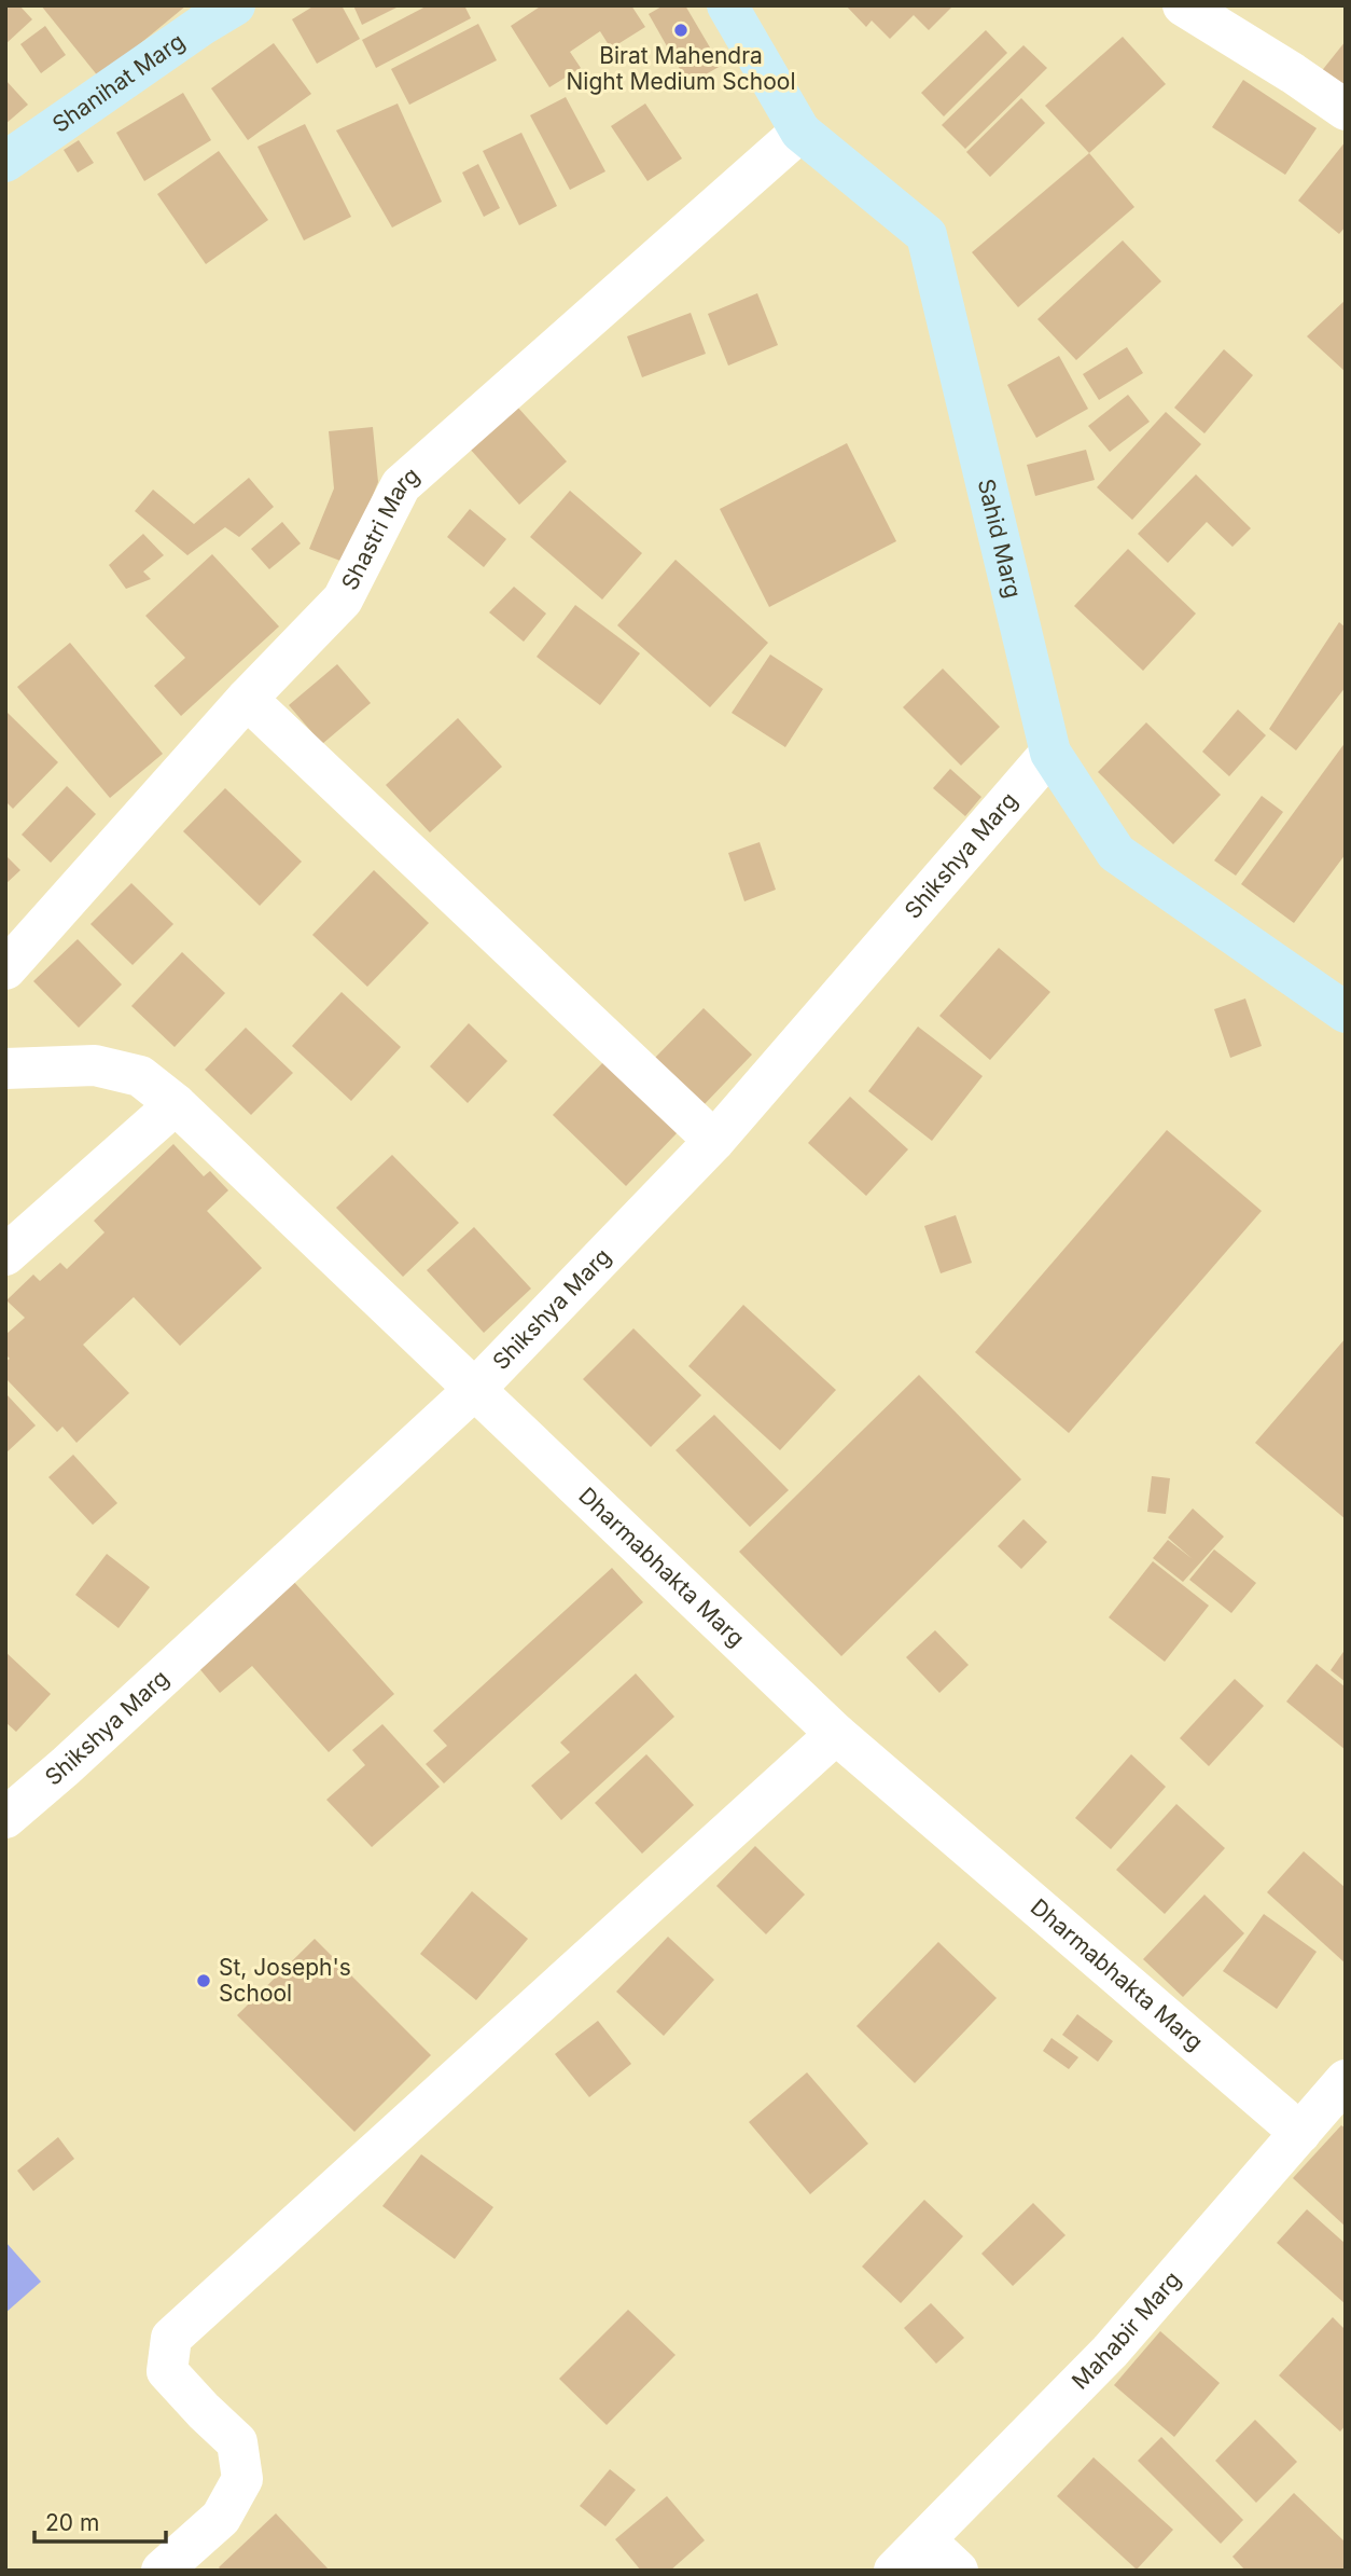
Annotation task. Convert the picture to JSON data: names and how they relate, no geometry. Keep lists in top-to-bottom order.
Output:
{
  "streets": {
    "main road": ["Shanihat Marg", "Sahid Marg"],
    "street": [
      "Shastri Marg",
      "Shikshya Marg",
      "Dharmabhakta Marg",
      "Mahabir Marg"
    ]
  },
  "crossings": [
    ["Shastri Marg", "Sahid Marg"],
    ["Sahid Marg", "Shikshya Marg"],
    ["Shikshya Marg", "Dharmabhakta Marg"],
    ["Dharmabhakta Marg", "Mahabir Marg"]
  ],
  "places": ["Birat Mahendra Night Medium School", "St, Joseph's School"],
  "scale_bar": "20 m"
}
